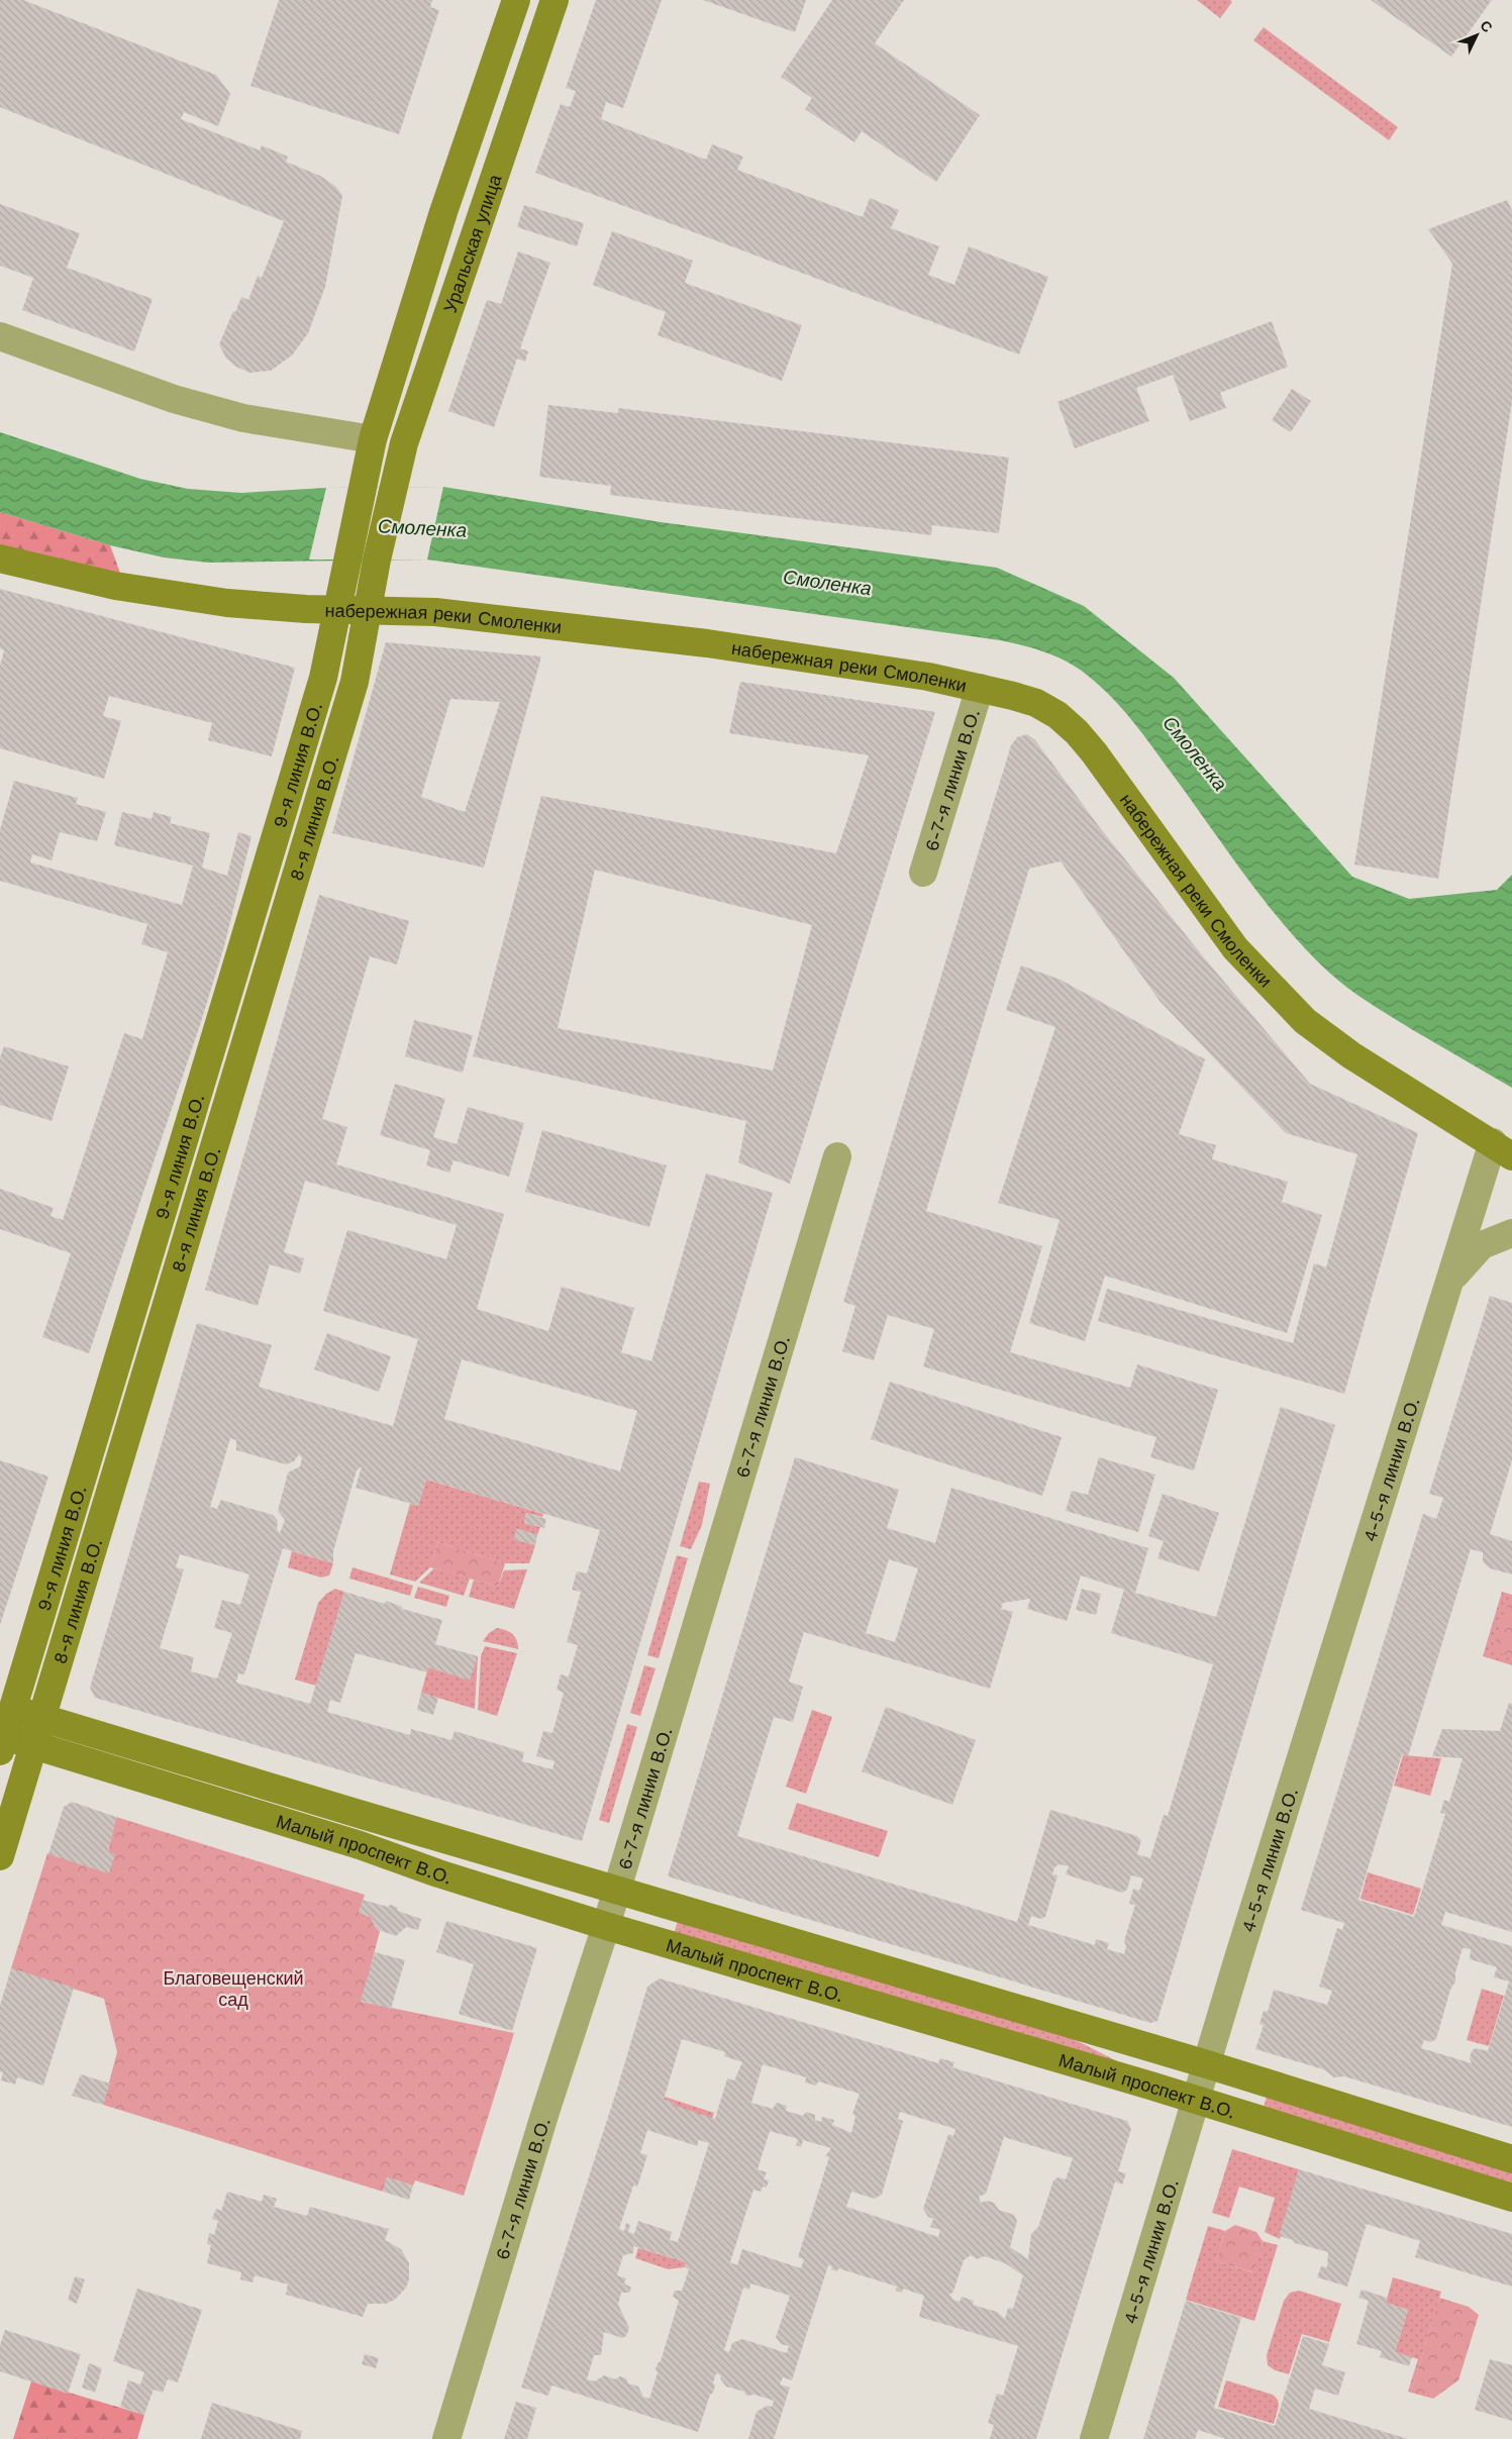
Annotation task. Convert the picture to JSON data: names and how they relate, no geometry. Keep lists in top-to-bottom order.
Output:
{
  "streets": {
    "main road": [
      "Уральская улица",
      "набережная реки Смоленки",
      "9-я линия В.О.",
      "8-я линия В.О.",
      "Малый проспект В.О."
    ],
    "street": ["6-7-я линии В.О.", "4-5-я линии В.О."]
  },
  "crossings": [
    ["Уральская улица", "9-я линия В.О."],
    ["Уральская улица", "8-я линия В.О."],
    ["набережная реки Смоленки", "9-я линия В.О."],
    ["набережная реки Смоленки", "6-7-я линии В.О."],
    ["набережная реки Смоленки", "8-я линия В.О."],
    ["набережная реки Смоленки", "4-5-я линии В.О."],
    ["9-я линия В.О.", "Малый проспект В.О."],
    ["6-7-я линии В.О.", "Малый проспект В.О."],
    ["8-я линия В.О.", "Малый проспект В.О."],
    ["4-5-я линии В.О.", "Малый проспект В.О."]
  ],
  "water": ["Смоленка"],
  "parks": ["Благовещенский сад"],
  "north": "top right"
}
